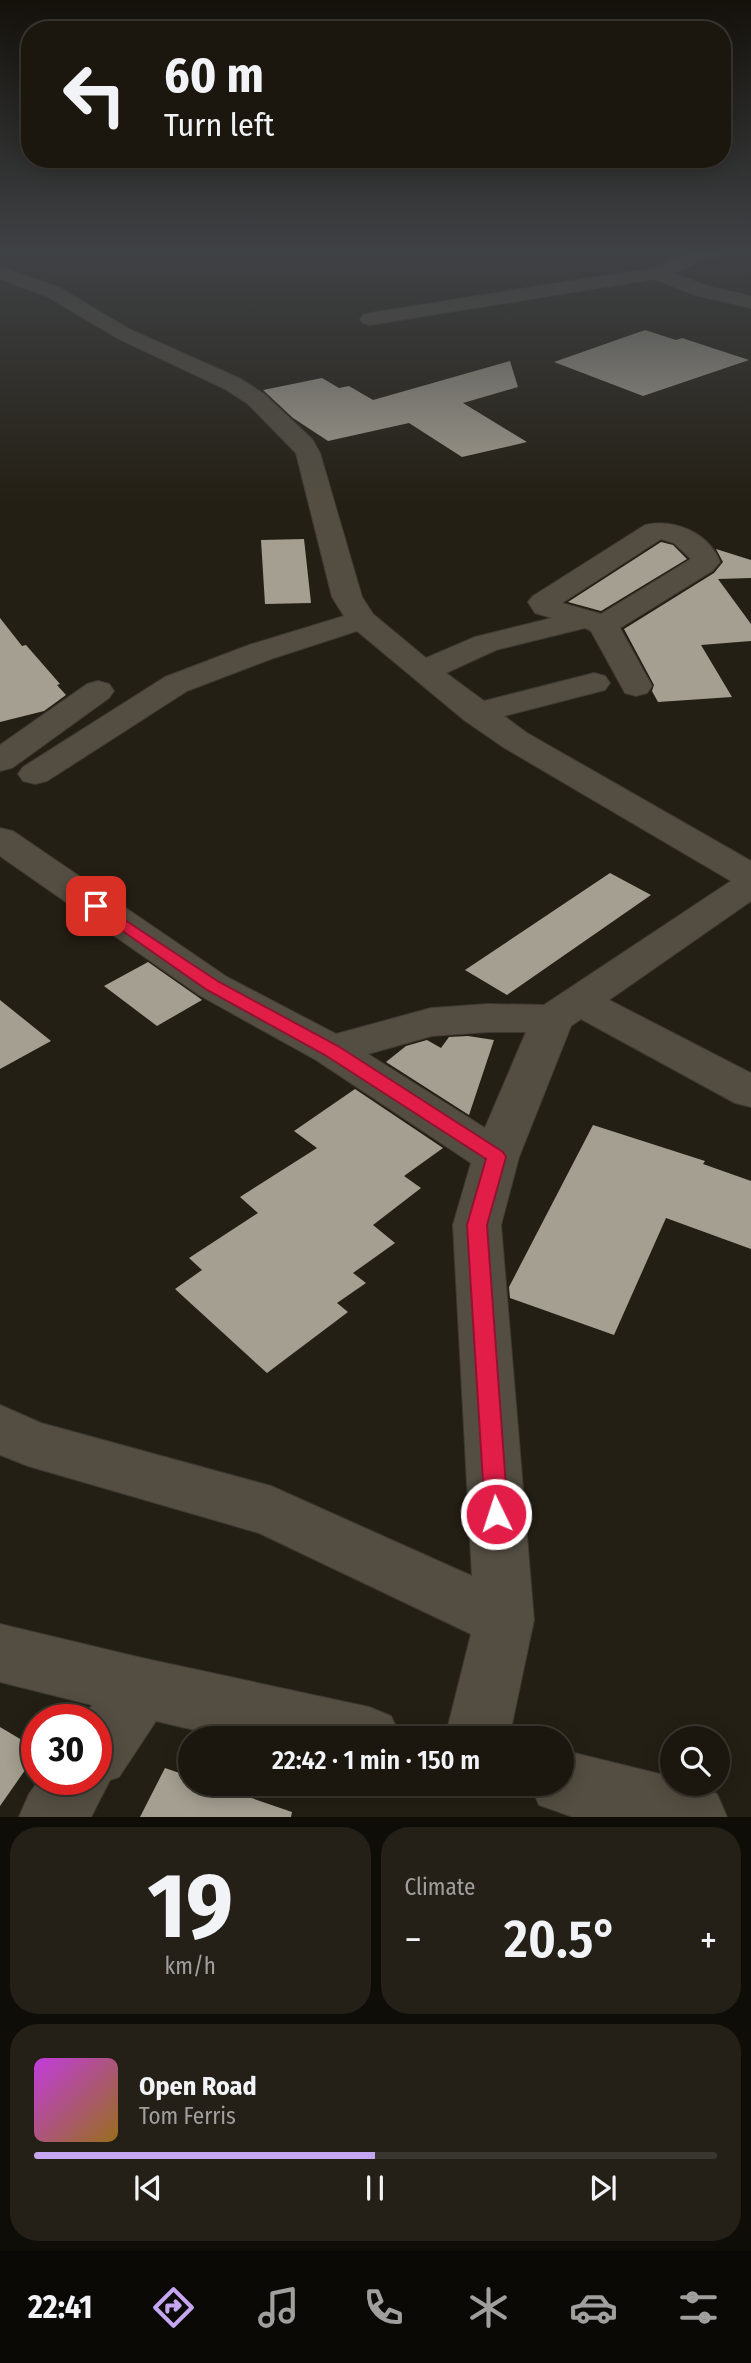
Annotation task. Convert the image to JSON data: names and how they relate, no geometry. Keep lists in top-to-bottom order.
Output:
{
  "page": {
    "turn": ["60 m", "Turn left"],
    "limit": "30",
    "trip": "22:42 · 1 min · 150 m",
    "tile": [
      ["19", "km/h"],
      "Climate"
    ],
    "heat": ["−", "20.5°", "+"],
    "song": ["Open Road", "Tom Ferris"],
    "tabs": "22:41"
  }
}
